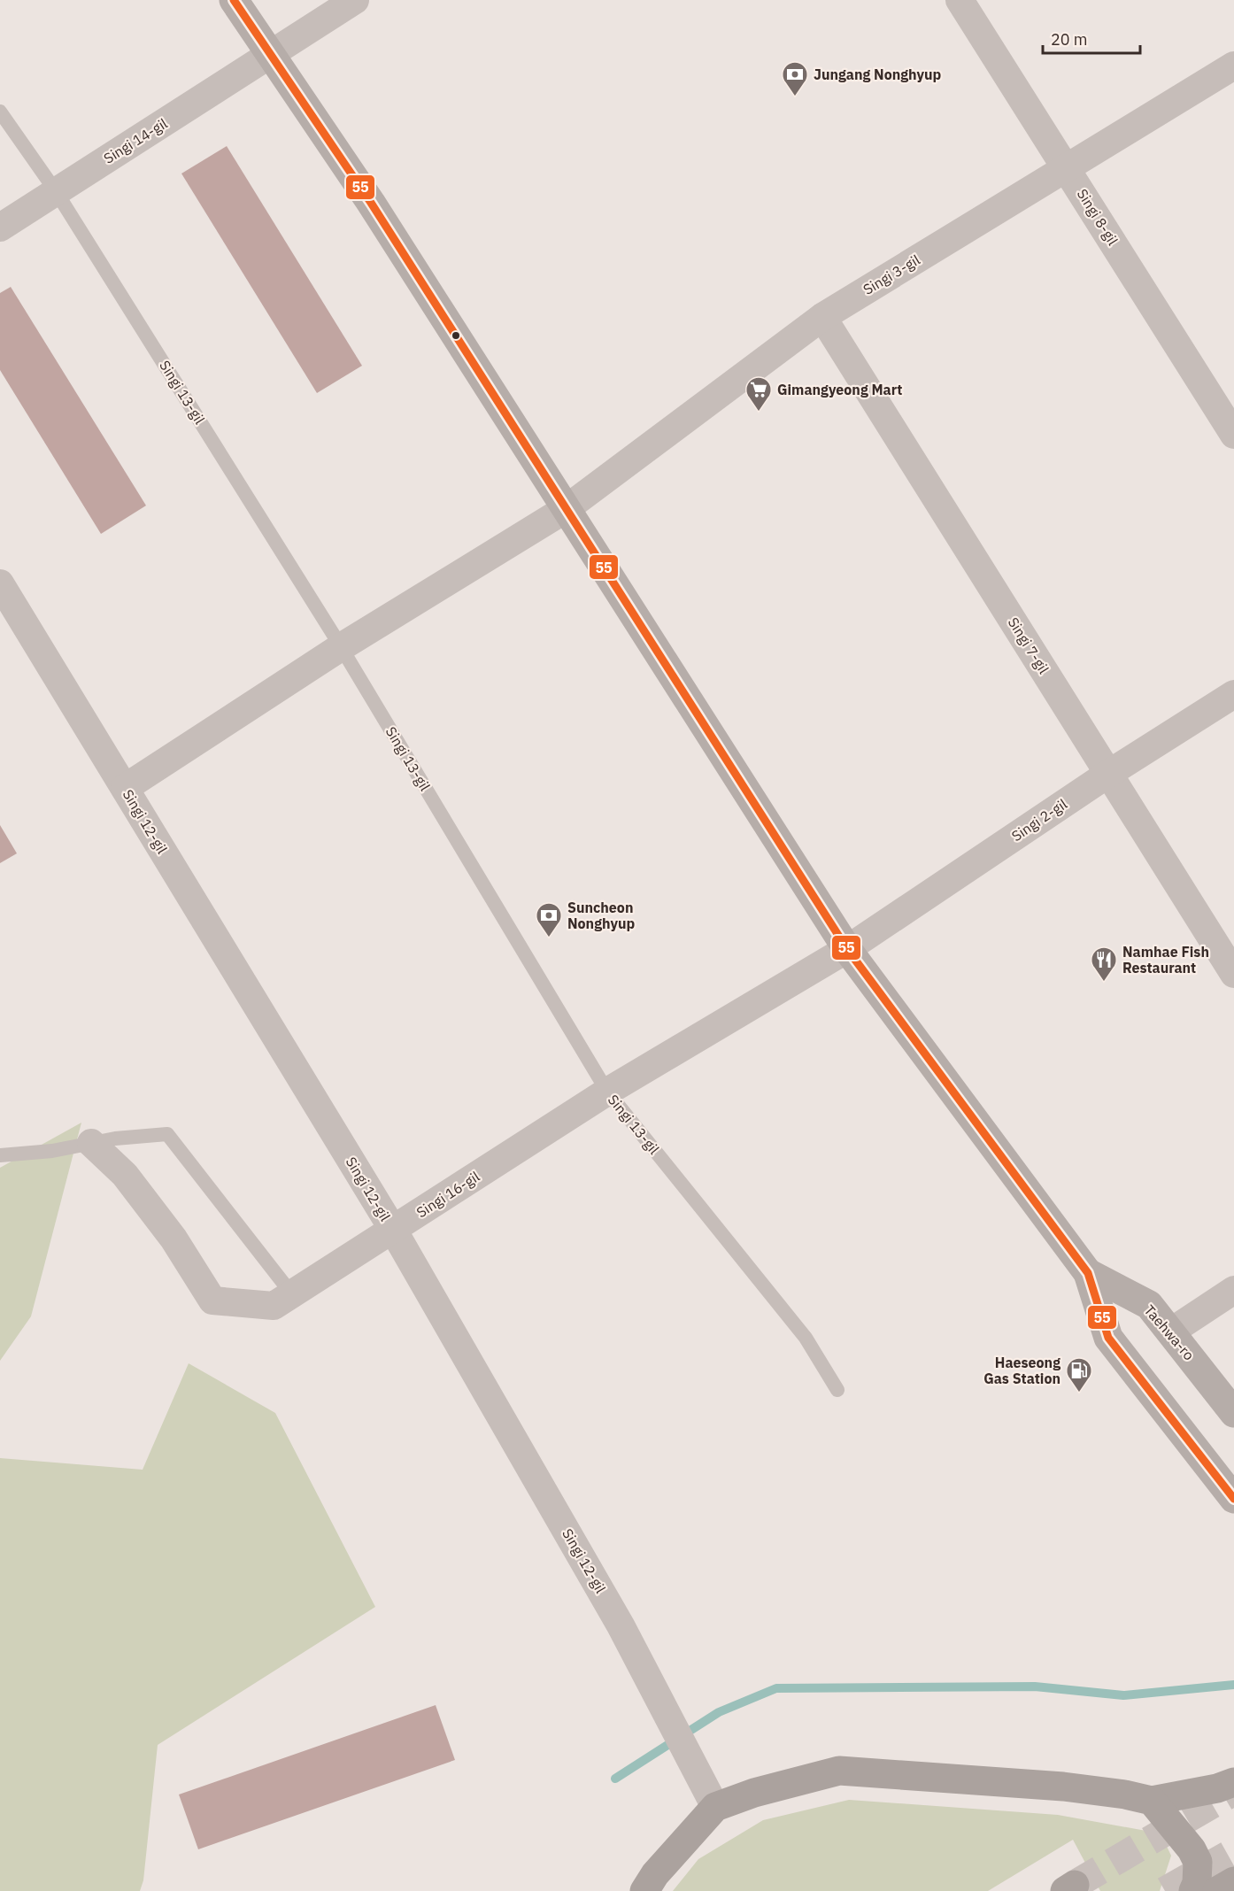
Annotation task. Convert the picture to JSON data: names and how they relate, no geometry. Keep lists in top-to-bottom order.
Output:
{
  "streets": {
    "main road": ["Taehwa-ro"],
    "street": [
      "Singi 14-gil",
      "Singi 8-gil",
      "Singi 3-gil",
      "Singi 7-gil",
      "Singi 2-gil",
      "Singi 12-gil",
      "Singi 16-gil"
    ],
    "lane": ["Singi 13-gil"]
  },
  "crossings": [
    ["Singi 14-gil", "Singi 13-gil"],
    ["Singi 14-gil", "Taehwa-ro"],
    ["Singi 8-gil", "Singi 3-gil"],
    ["Singi 3-gil", "Singi 13-gil"],
    ["Singi 3-gil", "Singi 7-gil"],
    ["Singi 3-gil", "Singi 12-gil"],
    ["Singi 3-gil", "Taehwa-ro"],
    ["Singi 13-gil", "Singi 16-gil"],
    ["Singi 7-gil", "Singi 2-gil"],
    ["Singi 2-gil", "Singi 16-gil"],
    ["Singi 2-gil", "Taehwa-ro"],
    ["Singi 12-gil", "Singi 16-gil"],
    ["Singi 16-gil", "Taehwa-ro"]
  ],
  "places": {
    "bank": ["Jungang Nonghyup", "Suncheon Nonghyup"],
    "supermarket": ["Gimangyeong Mart"],
    "restaurant": ["Namhae Fish Restaurant"],
    "fuel station": ["Haeseong Gas Station"]
  },
  "lines": ["transit line 55"],
  "scale_bar": "20 m"
}
